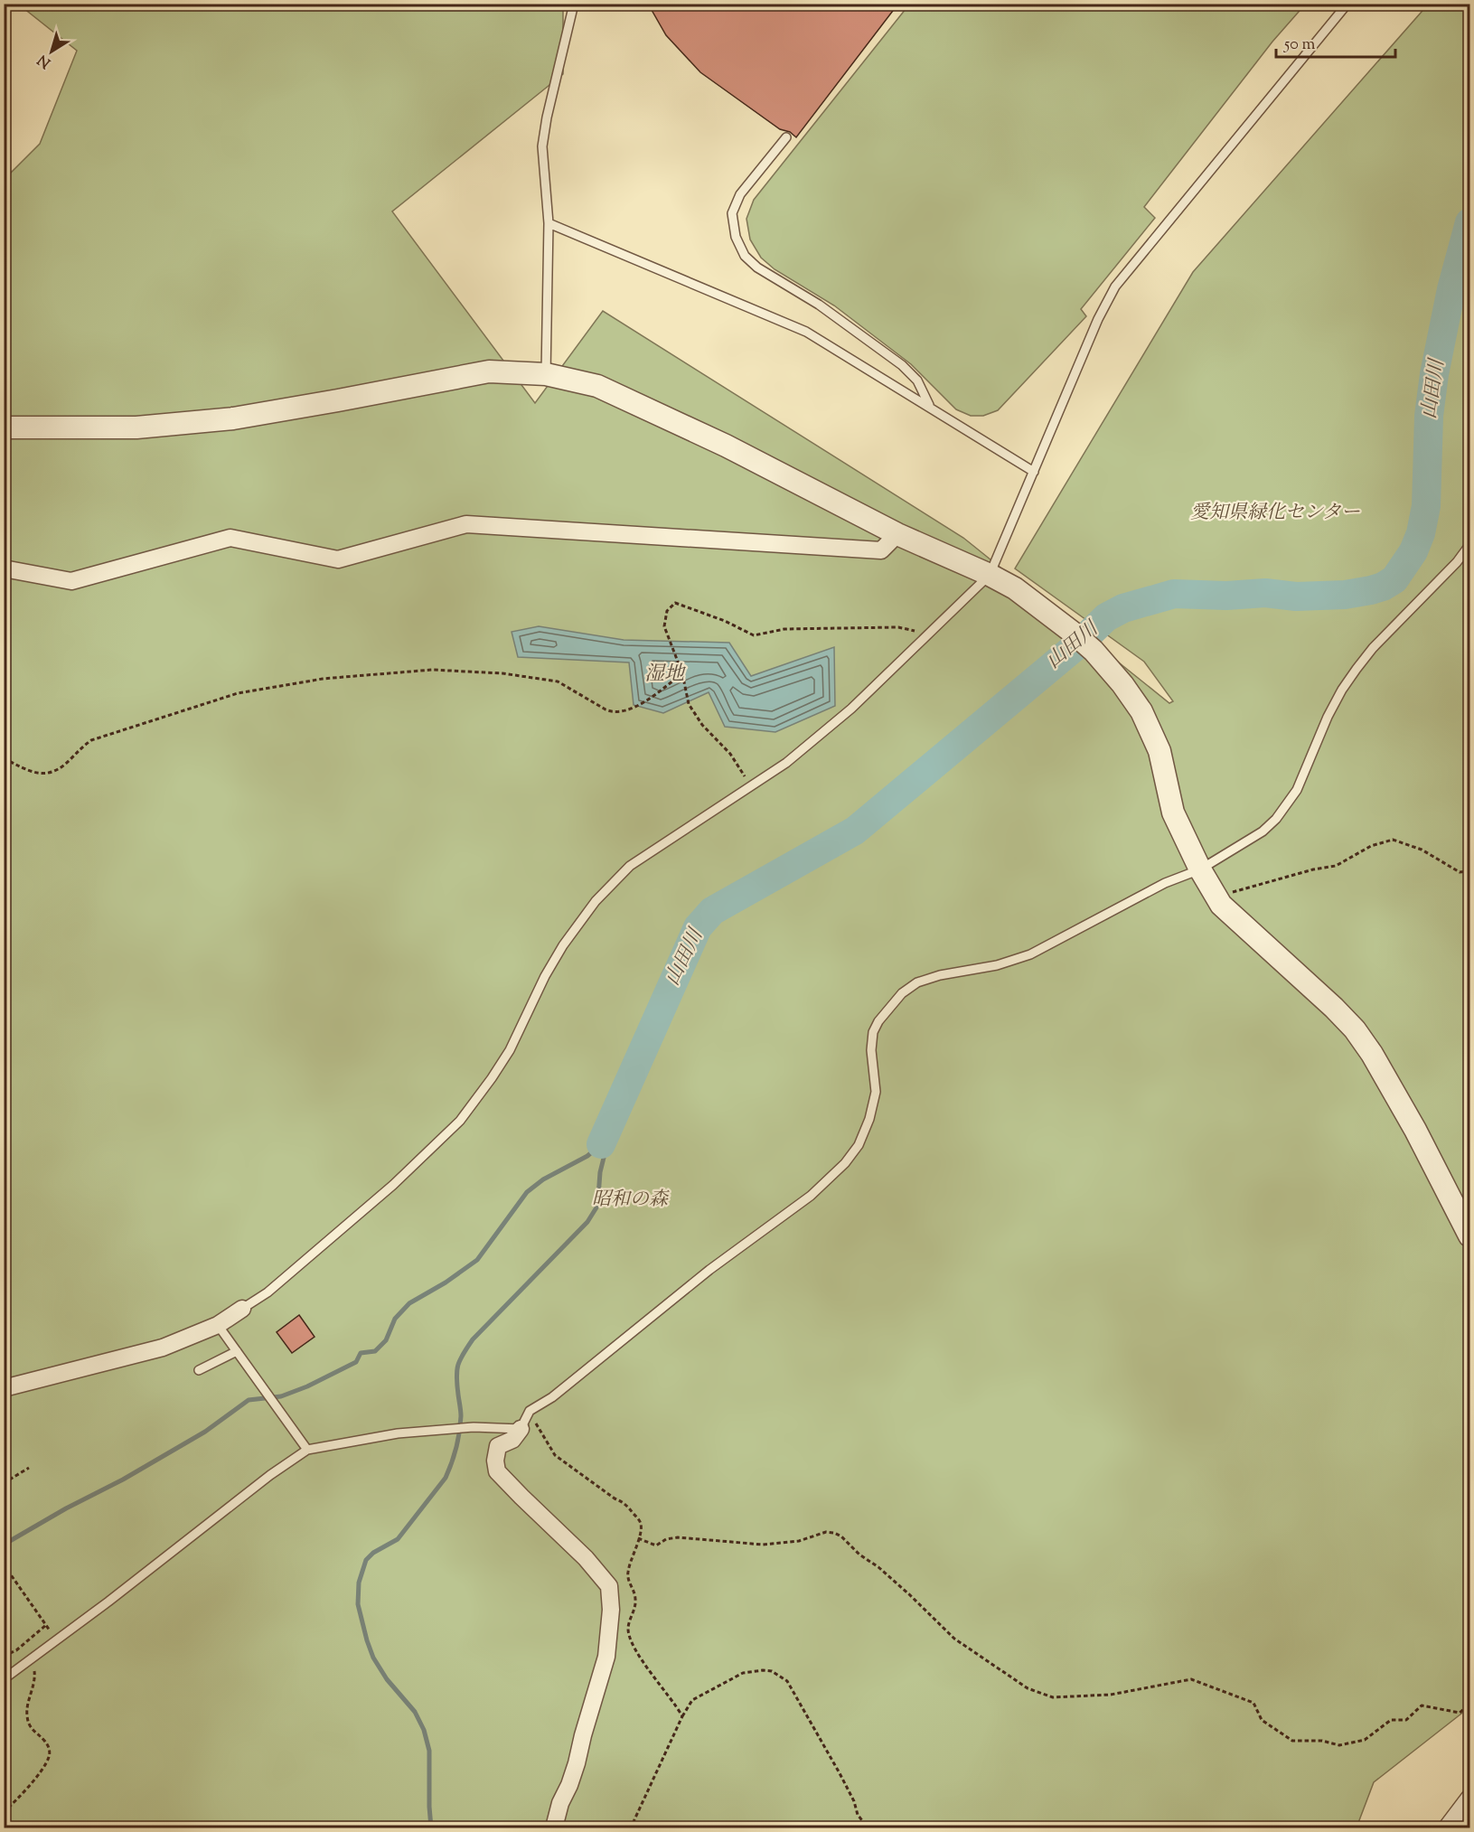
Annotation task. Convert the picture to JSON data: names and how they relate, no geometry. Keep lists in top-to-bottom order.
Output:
{
  "water": ["山田川", "湿地"],
  "parks": ["愛知県緑化センター", "昭和の森"],
  "scale_bar": "50 m",
  "north": "bottom left"
}
